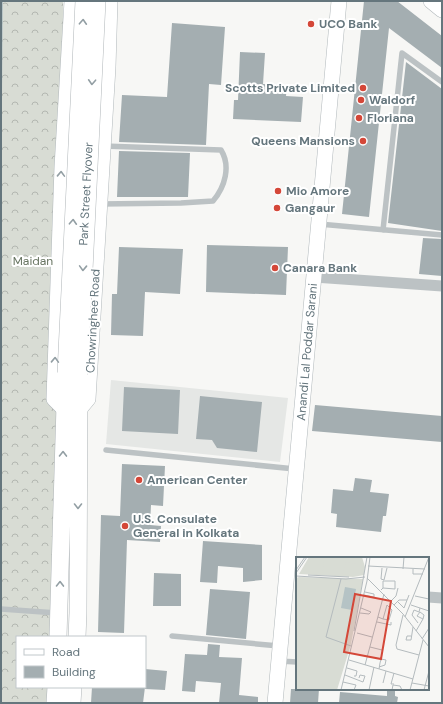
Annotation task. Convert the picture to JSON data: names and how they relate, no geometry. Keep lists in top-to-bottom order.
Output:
{
  "streets": {
    "main road": ["Park Street Flyover", "Chowringhee Road", "Anandi Lal Poddar Sarani"]
  },
  "crossings": [
    ["Park Street Flyover", "Chowringhee Road"]
  ],
  "parks": ["Maidan"],
  "places": [
    "UCO Bank",
    "Scotts Private Limited",
    "Waldorf",
    "Floriana",
    "Queens Mansions",
    "Mio Amore",
    "Gangaur",
    "Canara Bank",
    "American Center",
    "U.S. Consulate General in Kolkata"
  ],
  "legend": ["Road", "Building"]
}
